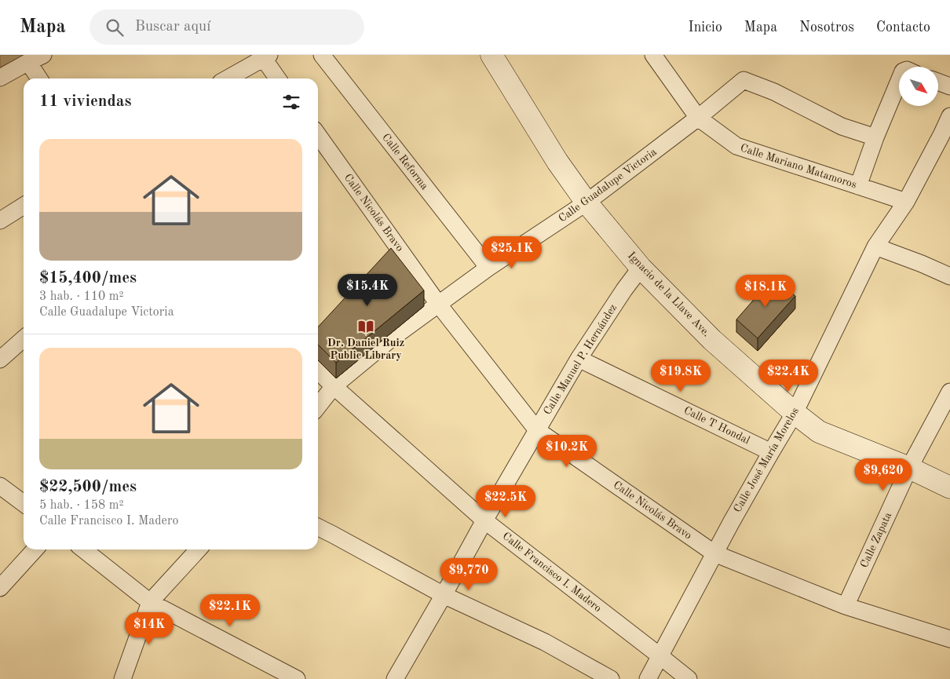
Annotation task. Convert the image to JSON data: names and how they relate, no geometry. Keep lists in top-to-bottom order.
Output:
{
  "streets": {
    "street": [
      "Calle Reforma",
      "Calle Mariano Matamoros",
      "Calle Guadalupe Victoria",
      "Calle Nicolás Bravo",
      "Ignacio de la Llave Ave.",
      "Calle Manuel P. Hernández",
      "Calle T Hondal",
      "Calle José María Morelos",
      "Calle Zapata",
      "Calle Francisco I. Madero"
    ]
  },
  "crossings": [
    ["Calle Reforma", "Calle Guadalupe Victoria"],
    ["Calle Mariano Matamoros", "Calle Guadalupe Victoria"],
    ["Calle Mariano Matamoros", "Calle José María Morelos"],
    ["Calle Guadalupe Victoria", "Calle Nicolás Bravo"],
    ["Calle Guadalupe Victoria", "Ignacio de la Llave Ave."],
    ["Calle Guadalupe Victoria", "Calle Francisco I. Madero"],
    ["Calle Nicolás Bravo", "Calle Manuel P. Hernández"],
    ["Calle Nicolás Bravo", "Calle José María Morelos"],
    ["Calle Nicolás Bravo", "Calle Zapata"],
    ["Ignacio de la Llave Ave.", "Calle Manuel P. Hernández"],
    ["Ignacio de la Llave Ave.", "Calle José María Morelos"],
    ["Ignacio de la Llave Ave.", "Calle Zapata"],
    ["Calle Manuel P. Hernández", "Calle T Hondal"],
    ["Calle Manuel P. Hernández", "Calle Francisco I. Madero"],
    ["Calle T Hondal", "Calle José María Morelos"],
    ["Calle José María Morelos", "Calle Francisco I. Madero"]
  ],
  "places": {
    "library": ["Dr. Daniel Ruiz Public Library"]
  },
  "north": "bottom right",
  "page": {
    "header": "Mapa",
    "search": "Buscar aquí",
    "nav": [
      "Inicio",
      "Mapa",
      "Nosotros",
      "Contacto"
    ],
    "heading": "11 viviendas",
    "list": [
      {
        "name": "$15,400/mes",
        "note": "3 hab. · 110 m² · Calle Guadalupe Victoria"
      },
      {
        "name": "$22,500/mes",
        "note": "5 hab. · 158 m² · Calle Francisco I. Madero"
      }
    ],
    "price": [
      "$25.1K",
      "$15.4K",
      "$18.1K",
      "$19.8K",
      "$22.4K",
      "$10.2K",
      "$9,620",
      "$22.5K",
      "$9,770",
      "$22.1K",
      "$14K"
    ]
  }
}
